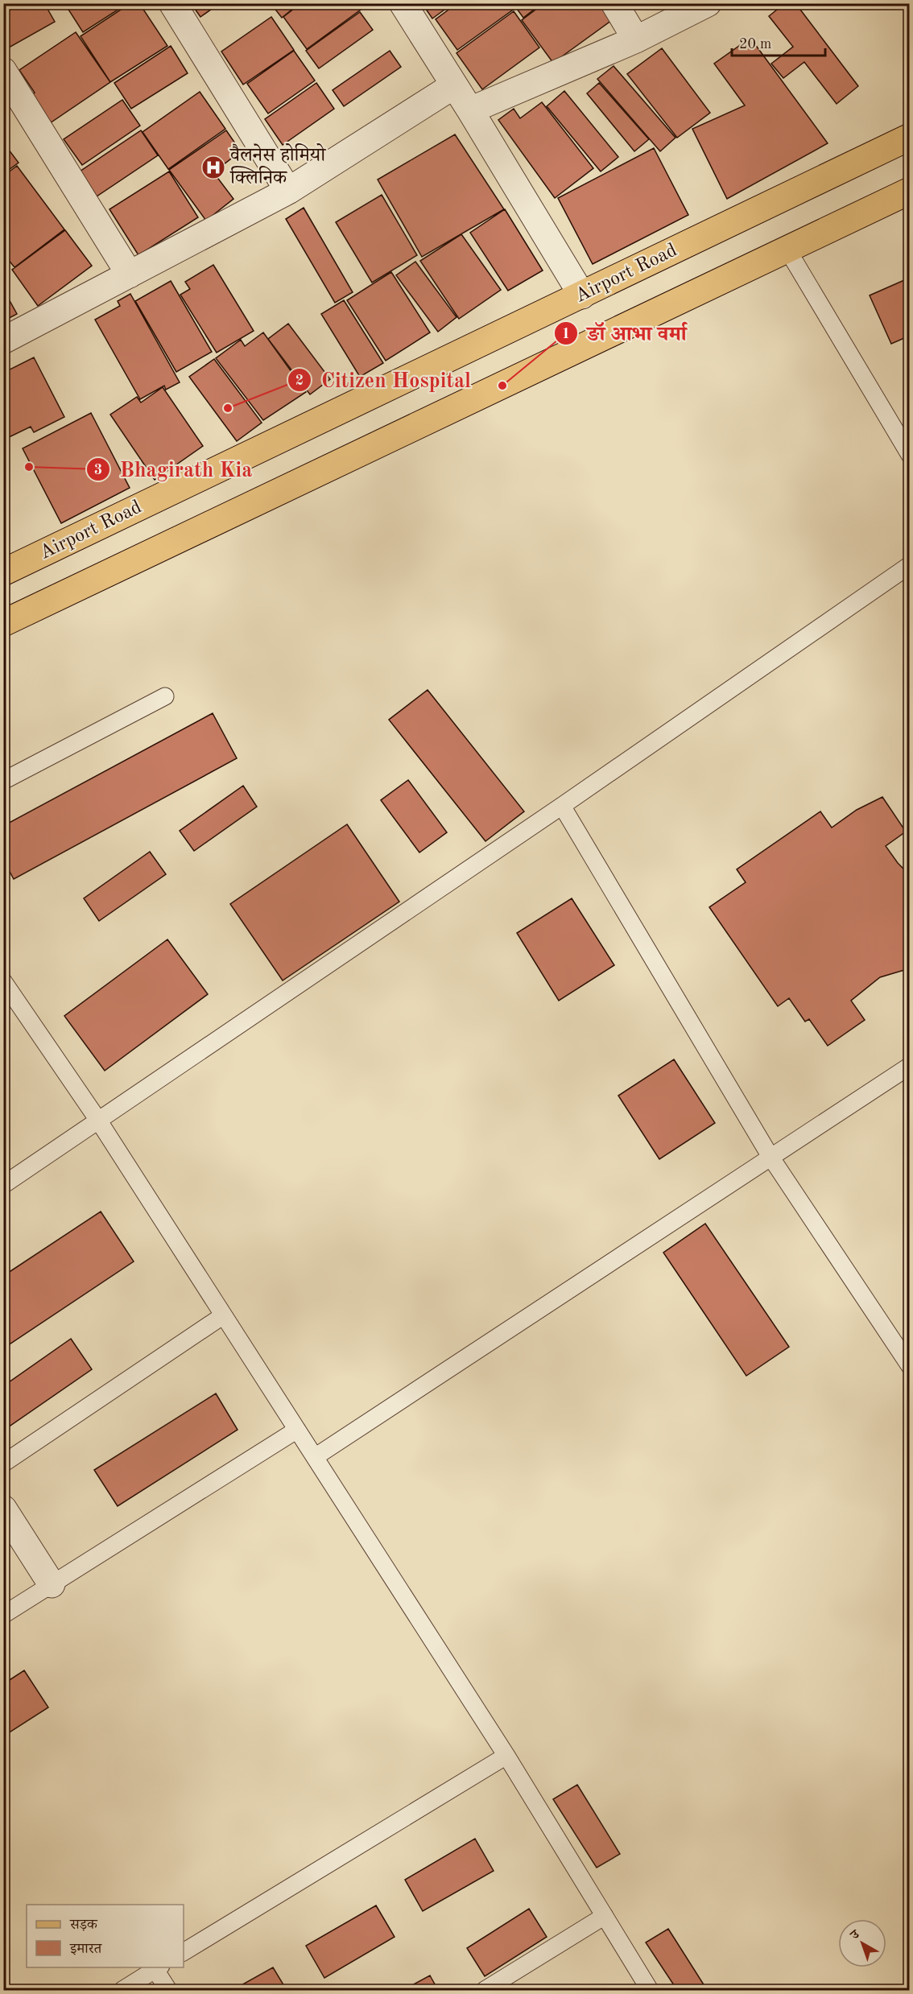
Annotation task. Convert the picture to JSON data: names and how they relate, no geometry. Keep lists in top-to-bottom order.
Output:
{
  "streets": {
    "main road": ["Airport Road"]
  },
  "places": {
    "hospital": ["वैलनेस होमियो क्लिनिक"],
    "other": ["ङॉ आभा वर्मा", "Citizen Hospital", "Bhagirath Kia"]
  },
  "legend": ["सड़क", "इमारत"],
  "scale_bar": "20 m",
  "north": "top left"
}
